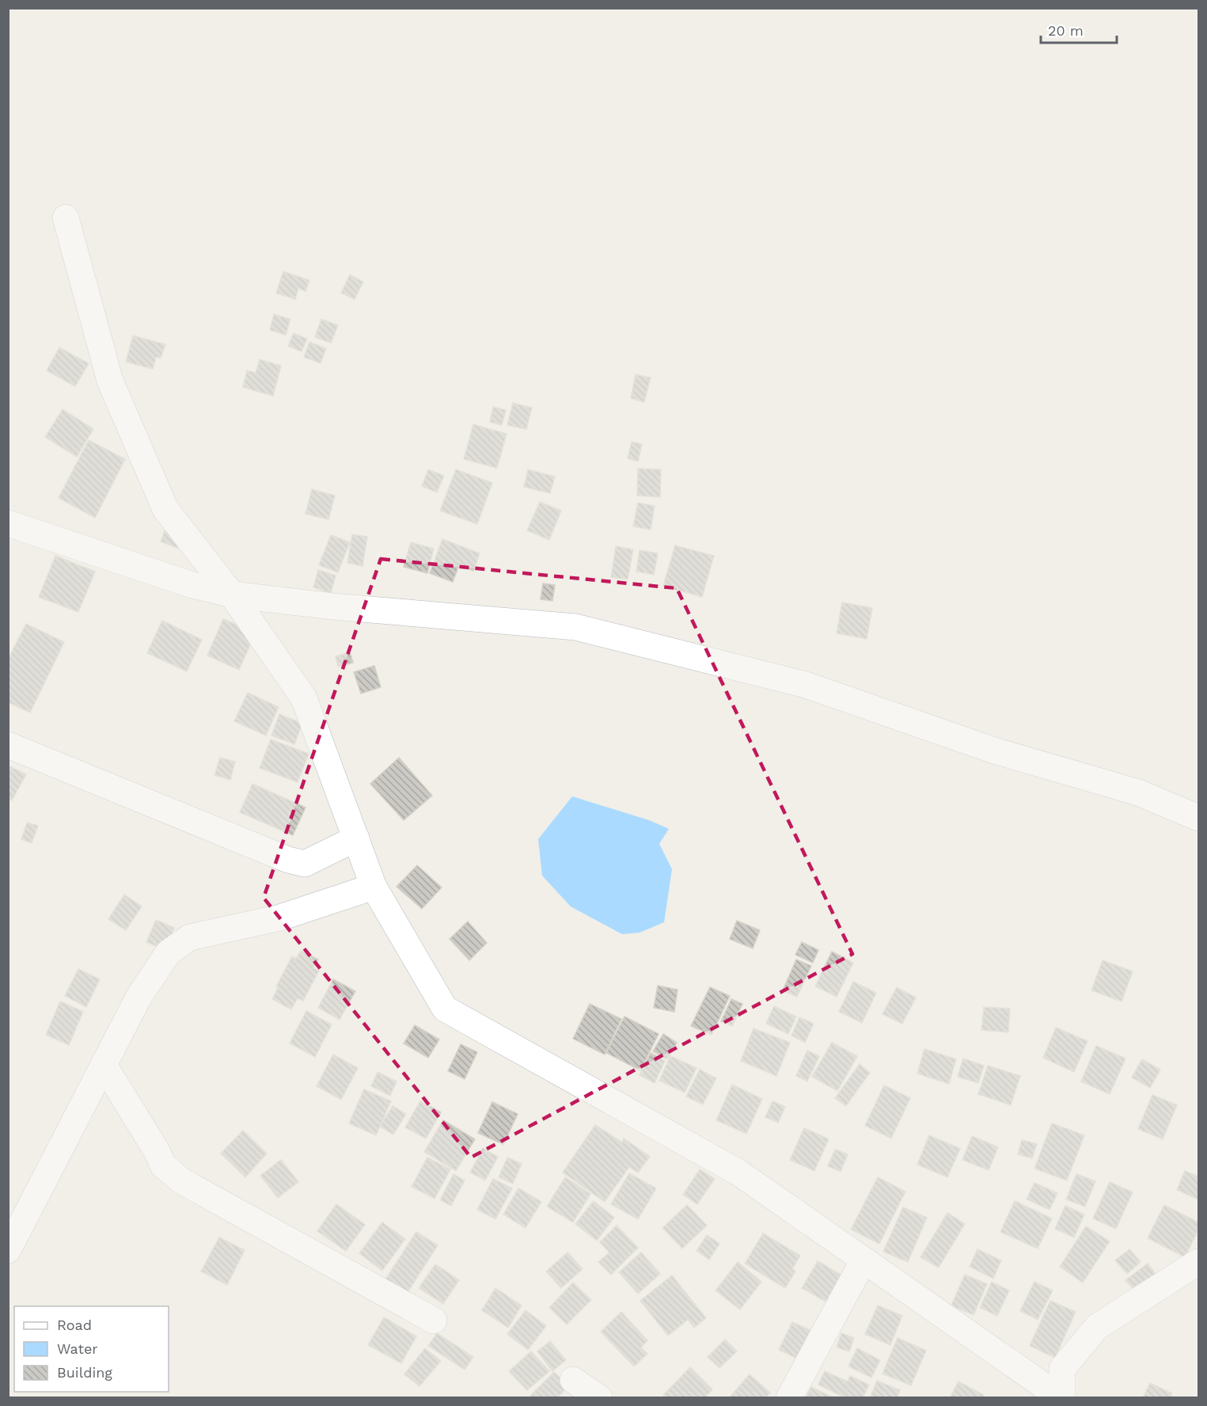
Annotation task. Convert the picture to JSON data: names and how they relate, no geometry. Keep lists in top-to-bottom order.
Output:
{
  "legend": ["Road", "Water", "Building"],
  "scale_bar": "20 m"
}
